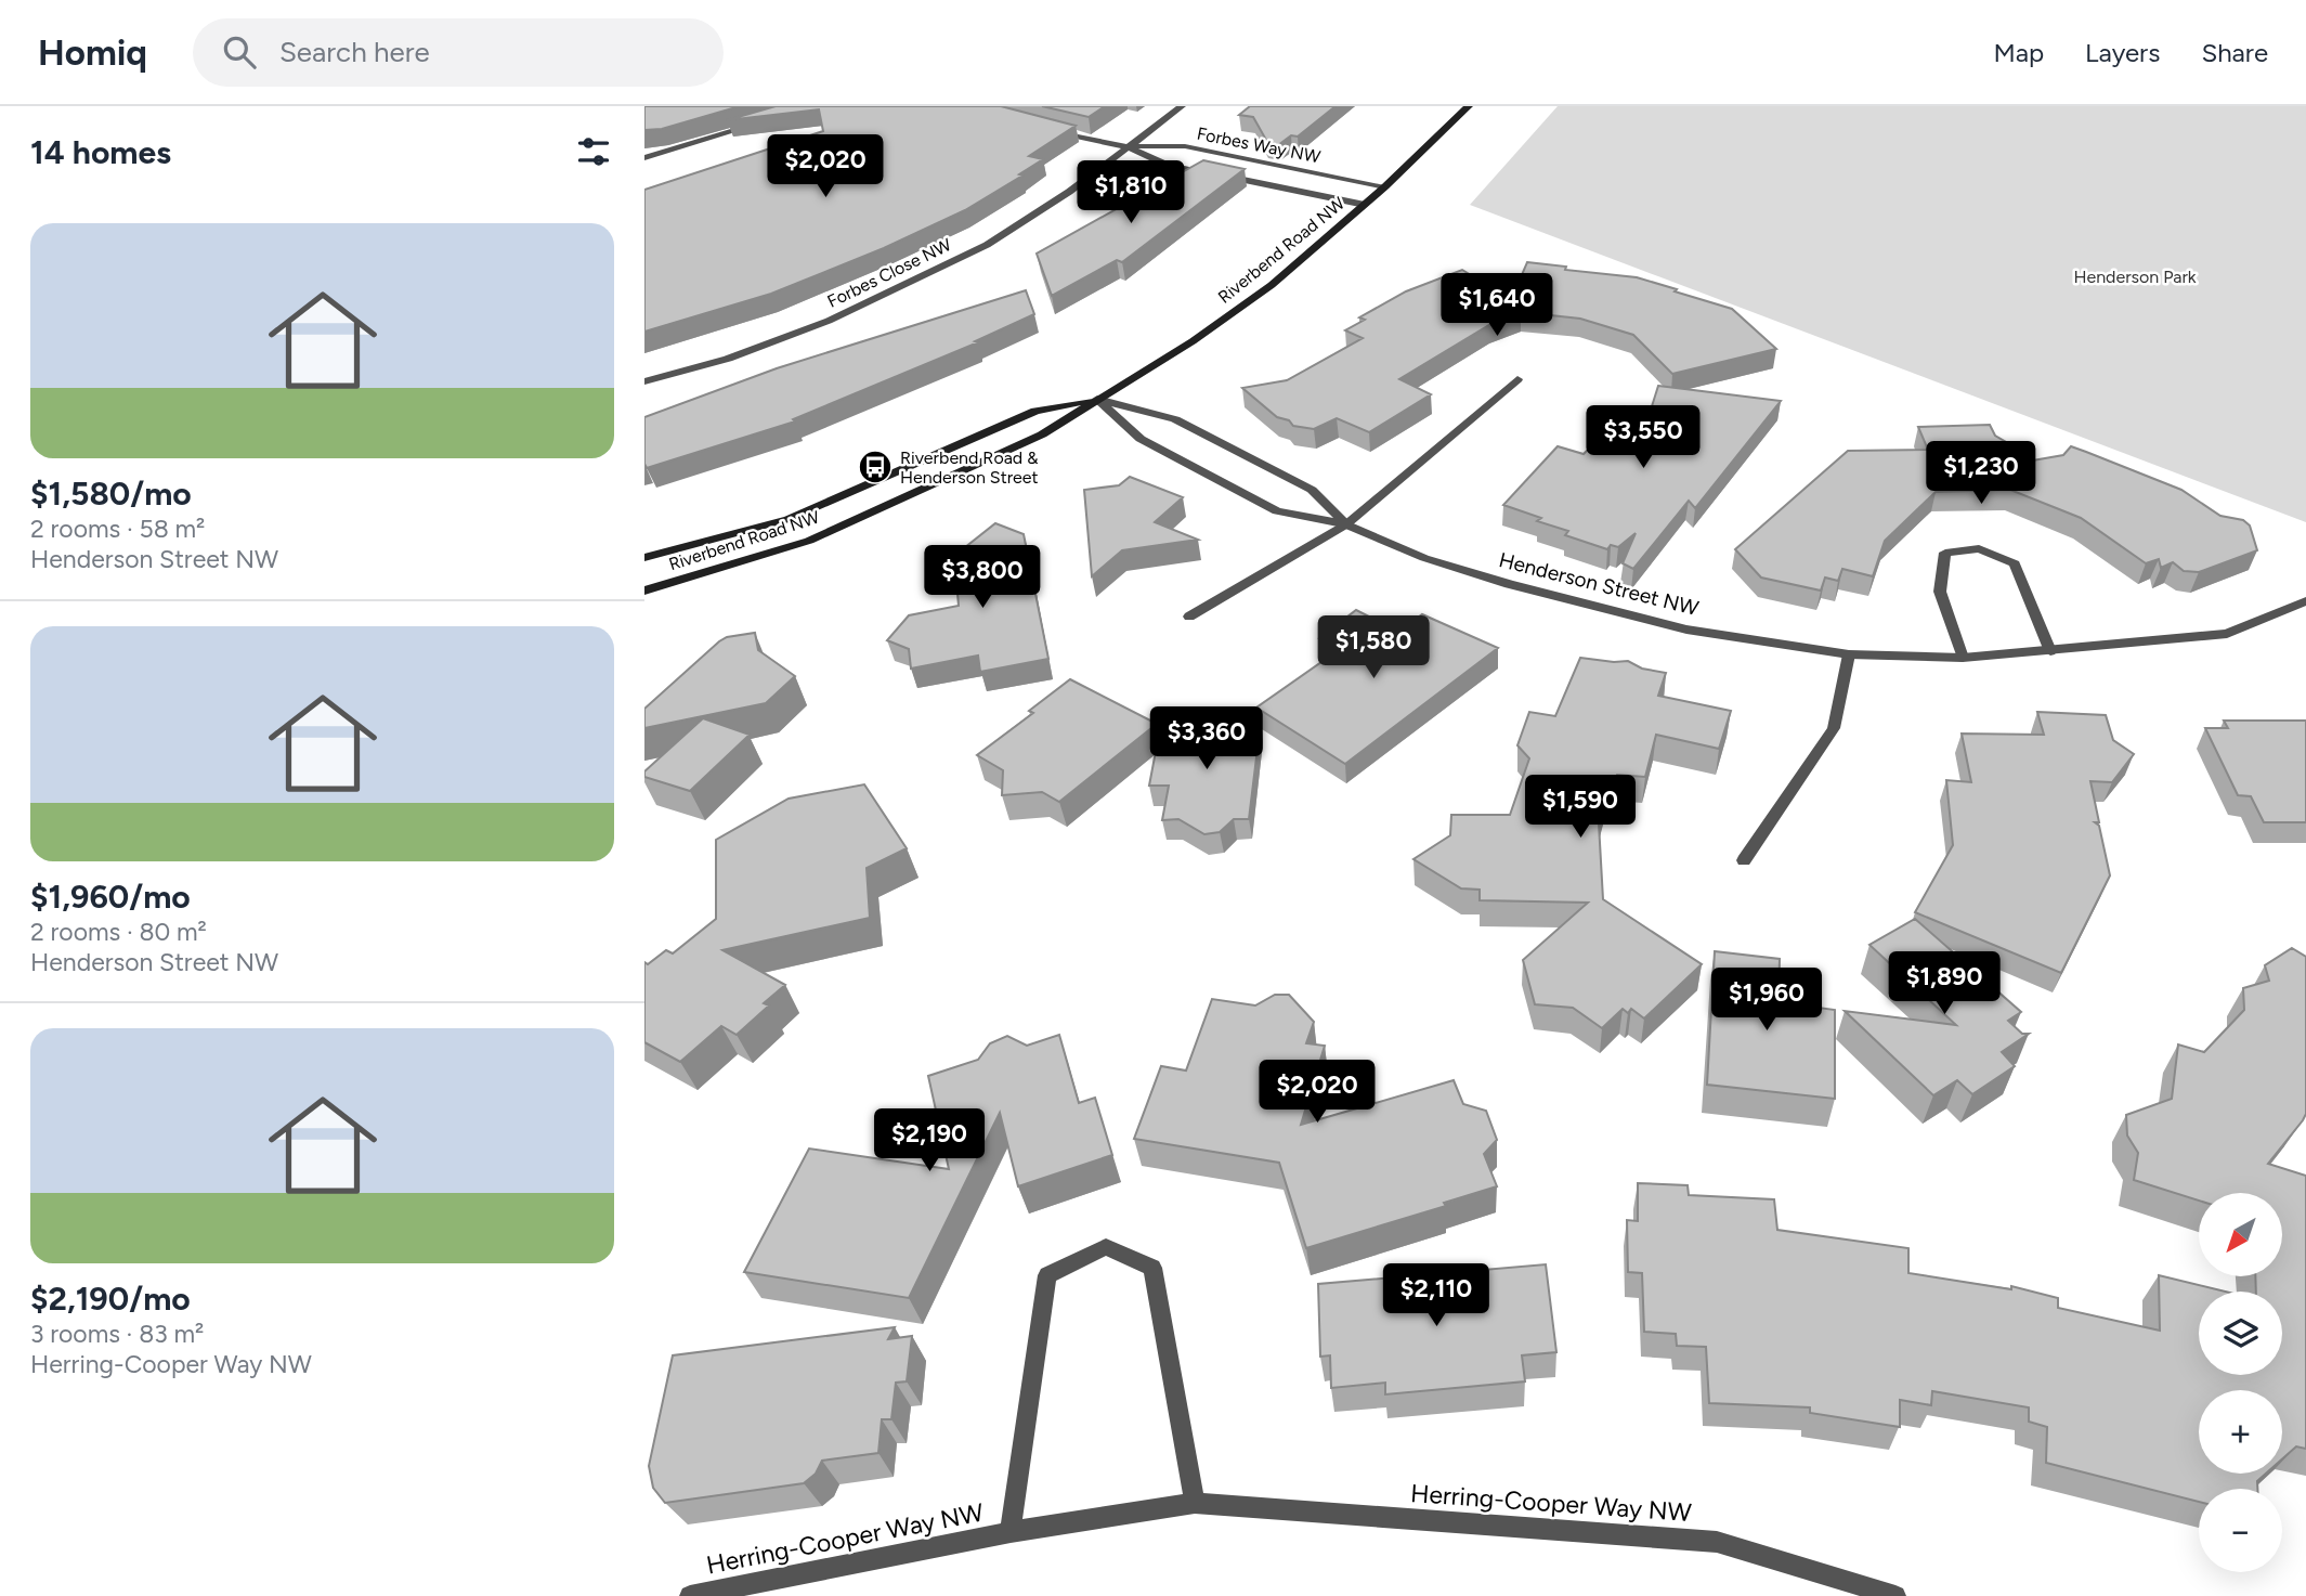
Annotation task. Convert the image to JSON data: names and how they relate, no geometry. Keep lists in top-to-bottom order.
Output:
{
  "streets": {
    "main road": ["Riverbend Road NW"],
    "street": [
      "Forbes Way NW",
      "Forbes Close NW",
      "Henderson Street NW",
      "Herring-Cooper Way NW"
    ]
  },
  "crossings": [
    ["Forbes Way NW", "Riverbend Road NW"],
    ["Forbes Way NW", "Forbes Close NW"],
    ["Riverbend Road NW", "Henderson Street NW"]
  ],
  "parks": ["Henderson Park"],
  "places": {
    "bus stop": ["Riverbend Road & Henderson Street"]
  },
  "north": "bottom left",
  "page": {
    "header": "Homiq",
    "search": "Search here",
    "nav": ["Map", "Layers", "Share"],
    "heading": "14 homes",
    "price": [
      "$2,020",
      "$1,810",
      "$1,640",
      "$3,550",
      "$1,230",
      "$3,800",
      "$1,580",
      "$3,360",
      "$1,590",
      "$1,890",
      "$1,960",
      "$2,020",
      "$2,190",
      "$2,110"
    ],
    "list": [
      {
        "name": "$1,580/mo",
        "note": "2 rooms · 58 m² · Henderson Street NW"
      },
      {
        "name": "$1,960/mo",
        "note": "2 rooms · 80 m² · Henderson Street NW"
      },
      {
        "name": "$2,190/mo",
        "note": "3 rooms · 83 m² · Herring-Cooper Way NW"
      }
    ],
    "map_buttons": ["+", "−"]
  }
}
